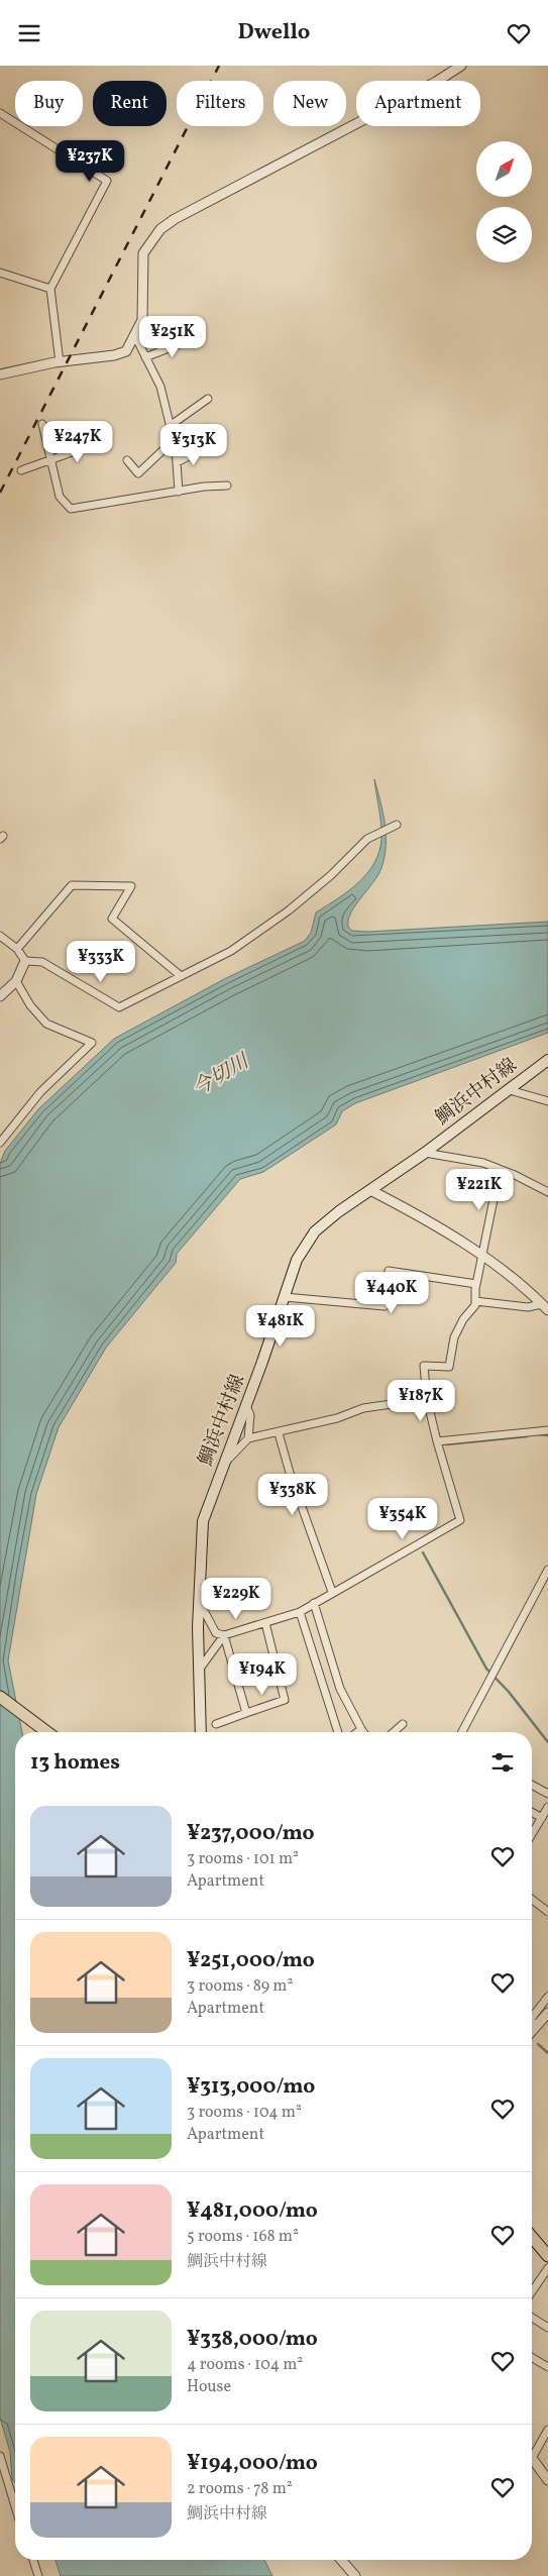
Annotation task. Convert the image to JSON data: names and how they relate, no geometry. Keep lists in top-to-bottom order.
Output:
{
  "streets": {
    "main road": ["鯛浜中村線"]
  },
  "water": ["今切川"],
  "north": "top right",
  "page": {
    "header": "Dwello",
    "chip": [
      "Buy",
      "Rent",
      "Filters",
      "New",
      "Apartment"
    ],
    "price": [
      "¥237K",
      "¥251K",
      "¥247K",
      "¥313K",
      "¥333K",
      "¥221K",
      "¥440K",
      "¥481K",
      "¥187K",
      "¥338K",
      "¥354K",
      "¥229K",
      "¥194K"
    ],
    "heading": "13 homes",
    "list": [
      {
        "name": "¥237,000/mo",
        "note": "3 rooms · 101 m² · Apartment"
      },
      {
        "name": "¥251,000/mo",
        "note": "3 rooms · 89 m² · Apartment"
      },
      {
        "name": "¥313,000/mo",
        "note": "3 rooms · 104 m² · Apartment"
      },
      {
        "name": "¥481,000/mo",
        "note": "5 rooms · 168 m² · 鯛浜中村線"
      },
      {
        "name": "¥338,000/mo",
        "note": "4 rooms · 104 m² · House"
      },
      {
        "name": "¥194,000/mo",
        "note": "2 rooms · 78 m² · 鯛浜中村線"
      }
    ]
  }
}
